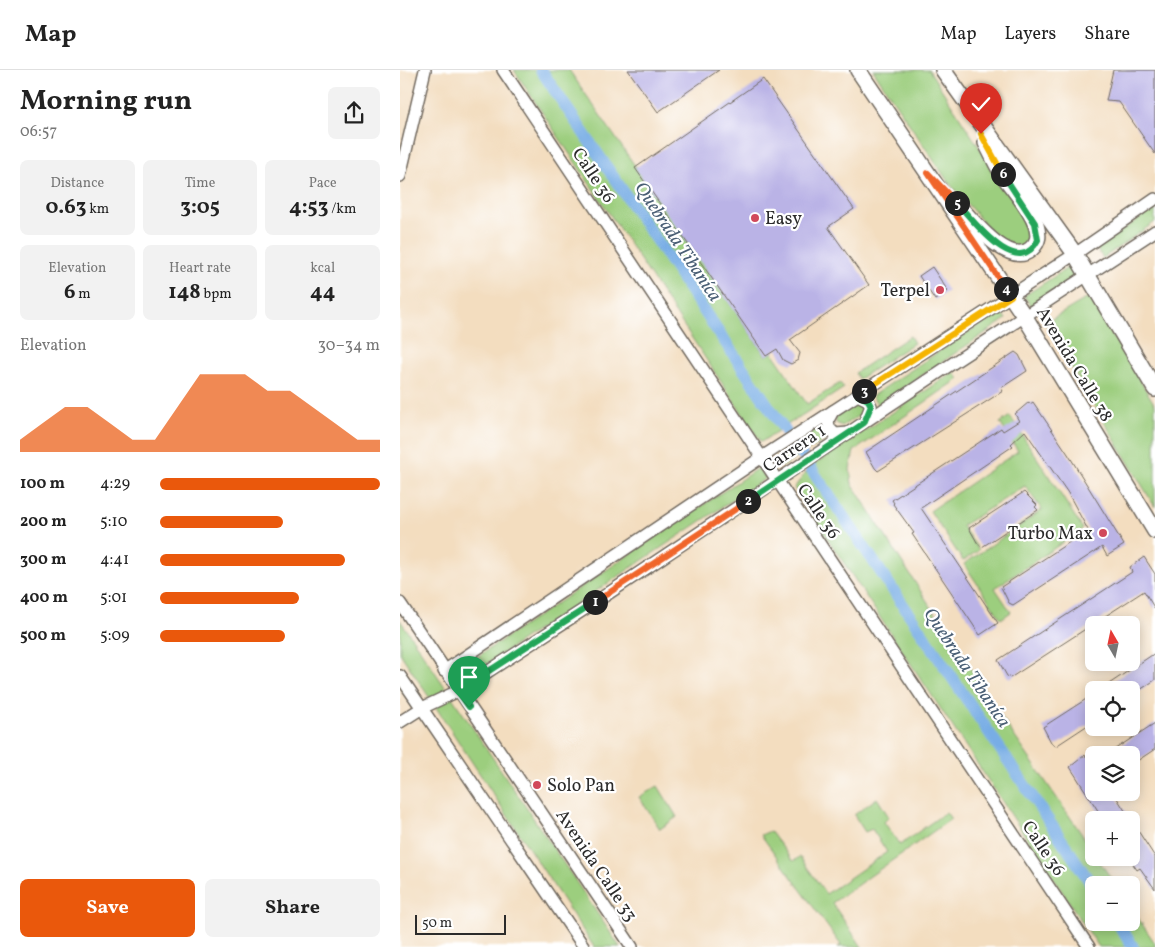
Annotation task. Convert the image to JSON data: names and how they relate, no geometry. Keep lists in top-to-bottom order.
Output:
{
  "streets": {
    "main road": ["Avenida Calle 38"],
    "street": ["Calle 36", "Carrera 1", "Avenida Calle 33"]
  },
  "crossings": [
    ["Calle 36", "Carrera 1"],
    ["Avenida Calle 38", "Carrera 1"],
    ["Carrera 1", "Avenida Calle 33"]
  ],
  "water": ["Quebrada Tibaníca"],
  "places": [
    "Easy",
    "Terpel",
    "Turbo Max",
    "Solo Pan"
  ],
  "scale_bar": "50 m",
  "north": "top",
  "page": {
    "header": "Map",
    "nav": ["Map", "Layers", "Share"],
    "heading": ["Morning run", "06:57"],
    "stats": [
      ["Distance", "0.63 km"],
      ["Time", "3:05"],
      ["Pace", "4:53 /km"],
      ["Elevation", "6 m"],
      ["Heart rate", "148 bpm"],
      ["kcal", "44"]
    ],
    "pins": [
      "6",
      "5",
      "4",
      "3",
      "2",
      "1"
    ],
    "chart": ["Elevation", "30–34 m"],
    "list": [
      {
        "name": "100 m",
        "note": "4:29"
      },
      {
        "name": "200 m",
        "note": "5:10"
      },
      {
        "name": "300 m",
        "note": "4:41"
      },
      {
        "name": "400 m",
        "note": "5:01"
      },
      {
        "name": "500 m",
        "note": "5:09"
      }
    ],
    "map_buttons": ["+", "−"],
    "buttons": ["Save", "Share"],
    "scale": "50 m"
  }
}
